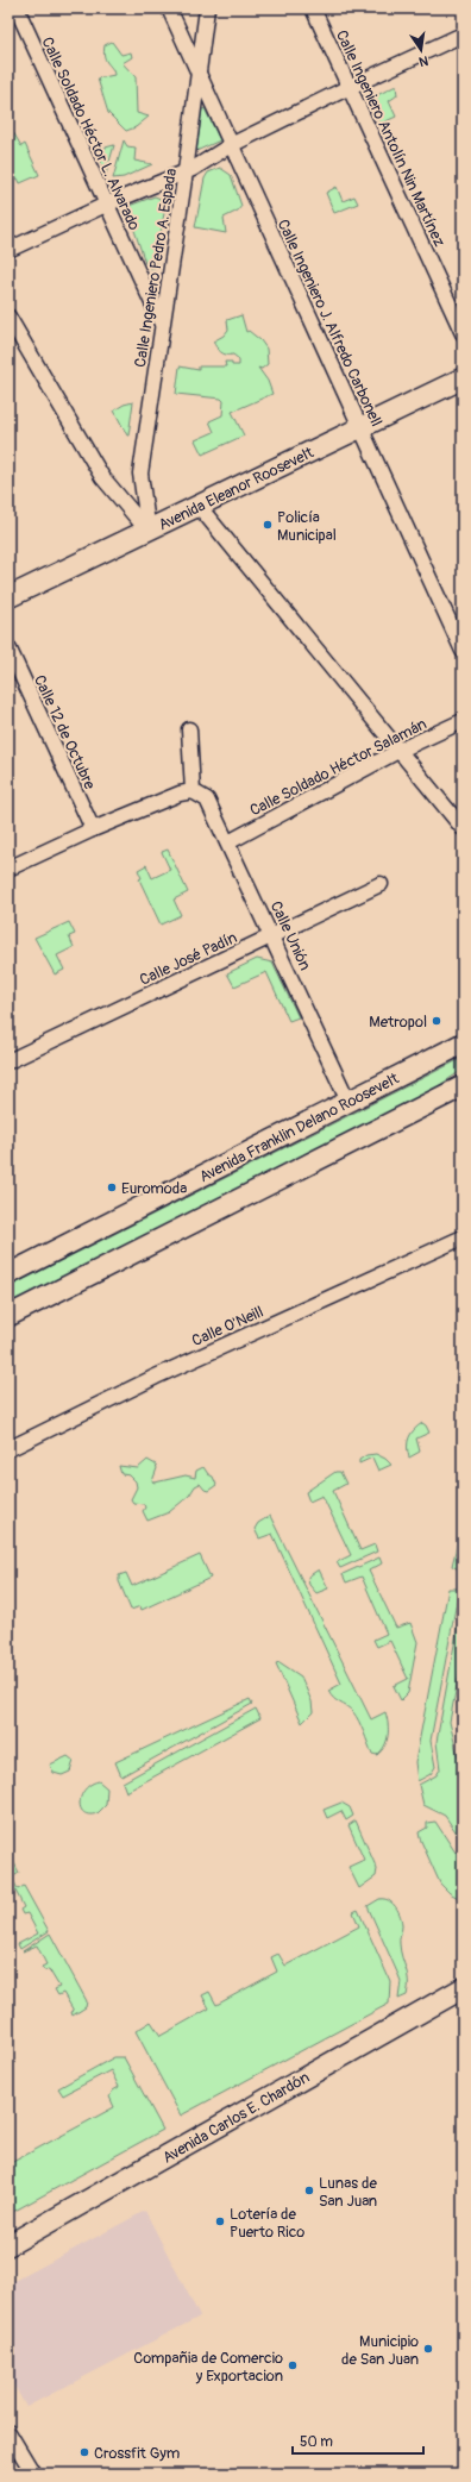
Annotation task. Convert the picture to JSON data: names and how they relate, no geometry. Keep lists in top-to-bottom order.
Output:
{
  "streets": {
    "street": [
      "Calle Soldado Héctor L. Alvarado",
      "Calle Ingeniero Antolín Nin Martínez",
      "Calle Ingeniero Pedro A. Espada",
      "Calle Ingeniero J. Alfredo Carbonell",
      "Avenida Eleanor Roosevelt",
      "Calle 12 de Octubre",
      "Calle Soldado Héctor Salamán",
      "Calle Unión",
      "Calle José Padín",
      "Avenida Franklin Delano Roosevelt",
      "Calle O'Neill",
      "Avenida Carlos E. Chardón"
    ]
  },
  "crossings": [
    ["Calle Soldado Héctor L. Alvarado", "Calle Ingeniero Pedro A. Espada"],
    ["Calle Ingeniero Pedro A. Espada", "Calle Ingeniero J. Alfredo Carbonell"],
    ["Calle Ingeniero Pedro A. Espada", "Avenida Eleanor Roosevelt"],
    ["Calle Ingeniero J. Alfredo Carbonell", "Avenida Eleanor Roosevelt"],
    ["Calle Soldado Héctor Salamán", "Calle Unión"],
    ["Calle Unión", "Calle José Padín"],
    ["Calle Unión", "Avenida Franklin Delano Roosevelt"]
  ],
  "places": [
    "Policía Municipal",
    "Metropol",
    "Euromoda",
    "Lunas de San Juan",
    "Lotería de Puerto Rico",
    "Municipio de San Juan",
    "Compañia de Comercio y Exportacion",
    "Crossfit Gym"
  ],
  "scale_bar": "50 m",
  "north": "bottom"
}
